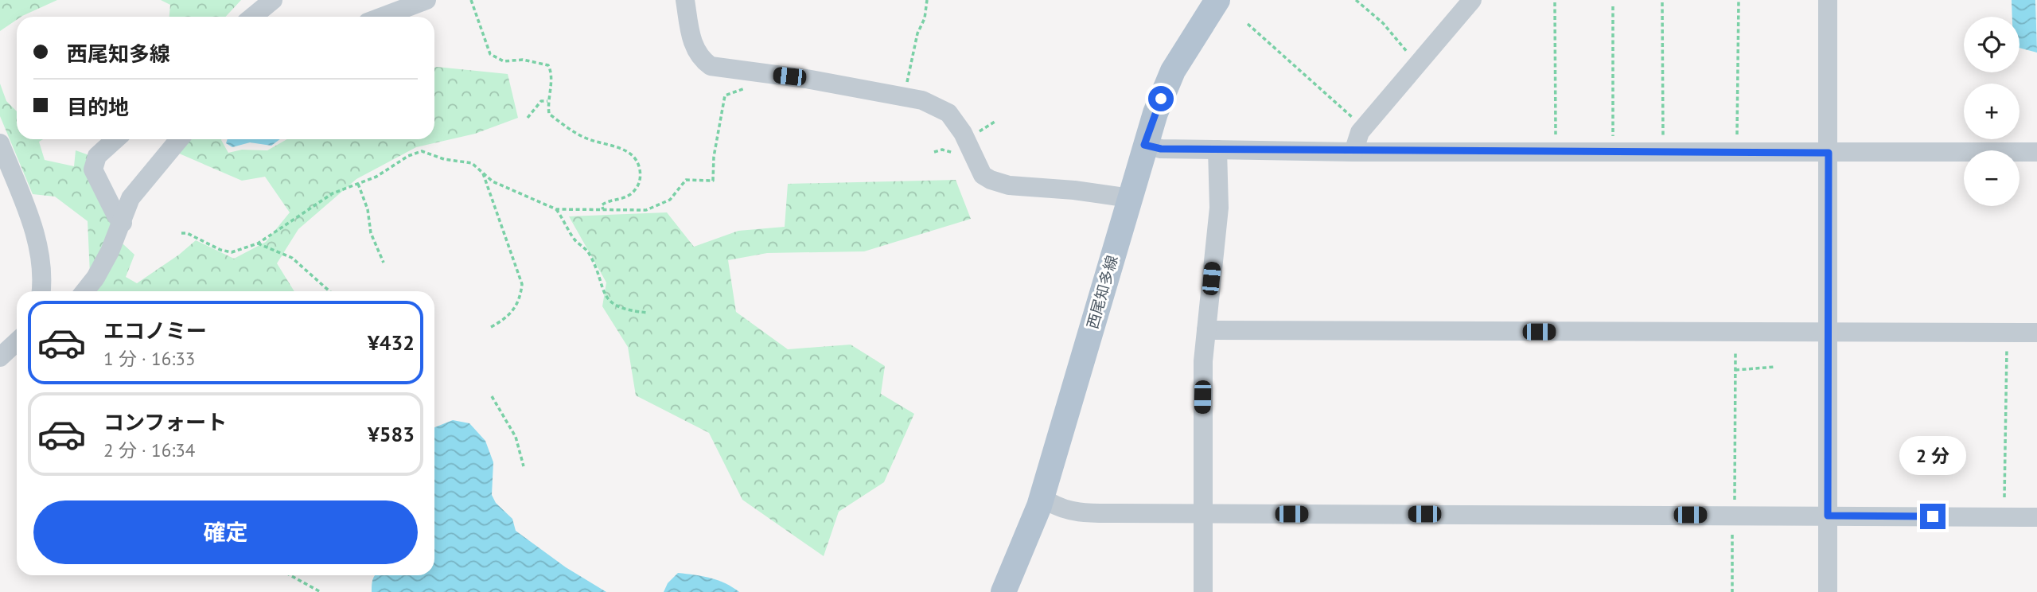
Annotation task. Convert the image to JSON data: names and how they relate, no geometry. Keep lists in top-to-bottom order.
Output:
{
  "streets": {
    "main road": ["西尾知多線"]
  },
  "page": {
    "map_buttons": ["+", "−"],
    "banner": ["西尾知多線", "目的地"],
    "list": [
      {
        "name": "エコノミー",
        "note": "1 分 · 16:33",
        "value": "¥432"
      },
      {
        "name": "コンフォート",
        "note": "2 分 · 16:34",
        "value": "¥583"
      }
    ],
    "bubble": "2 分",
    "buttons": "確定"
  }
}
